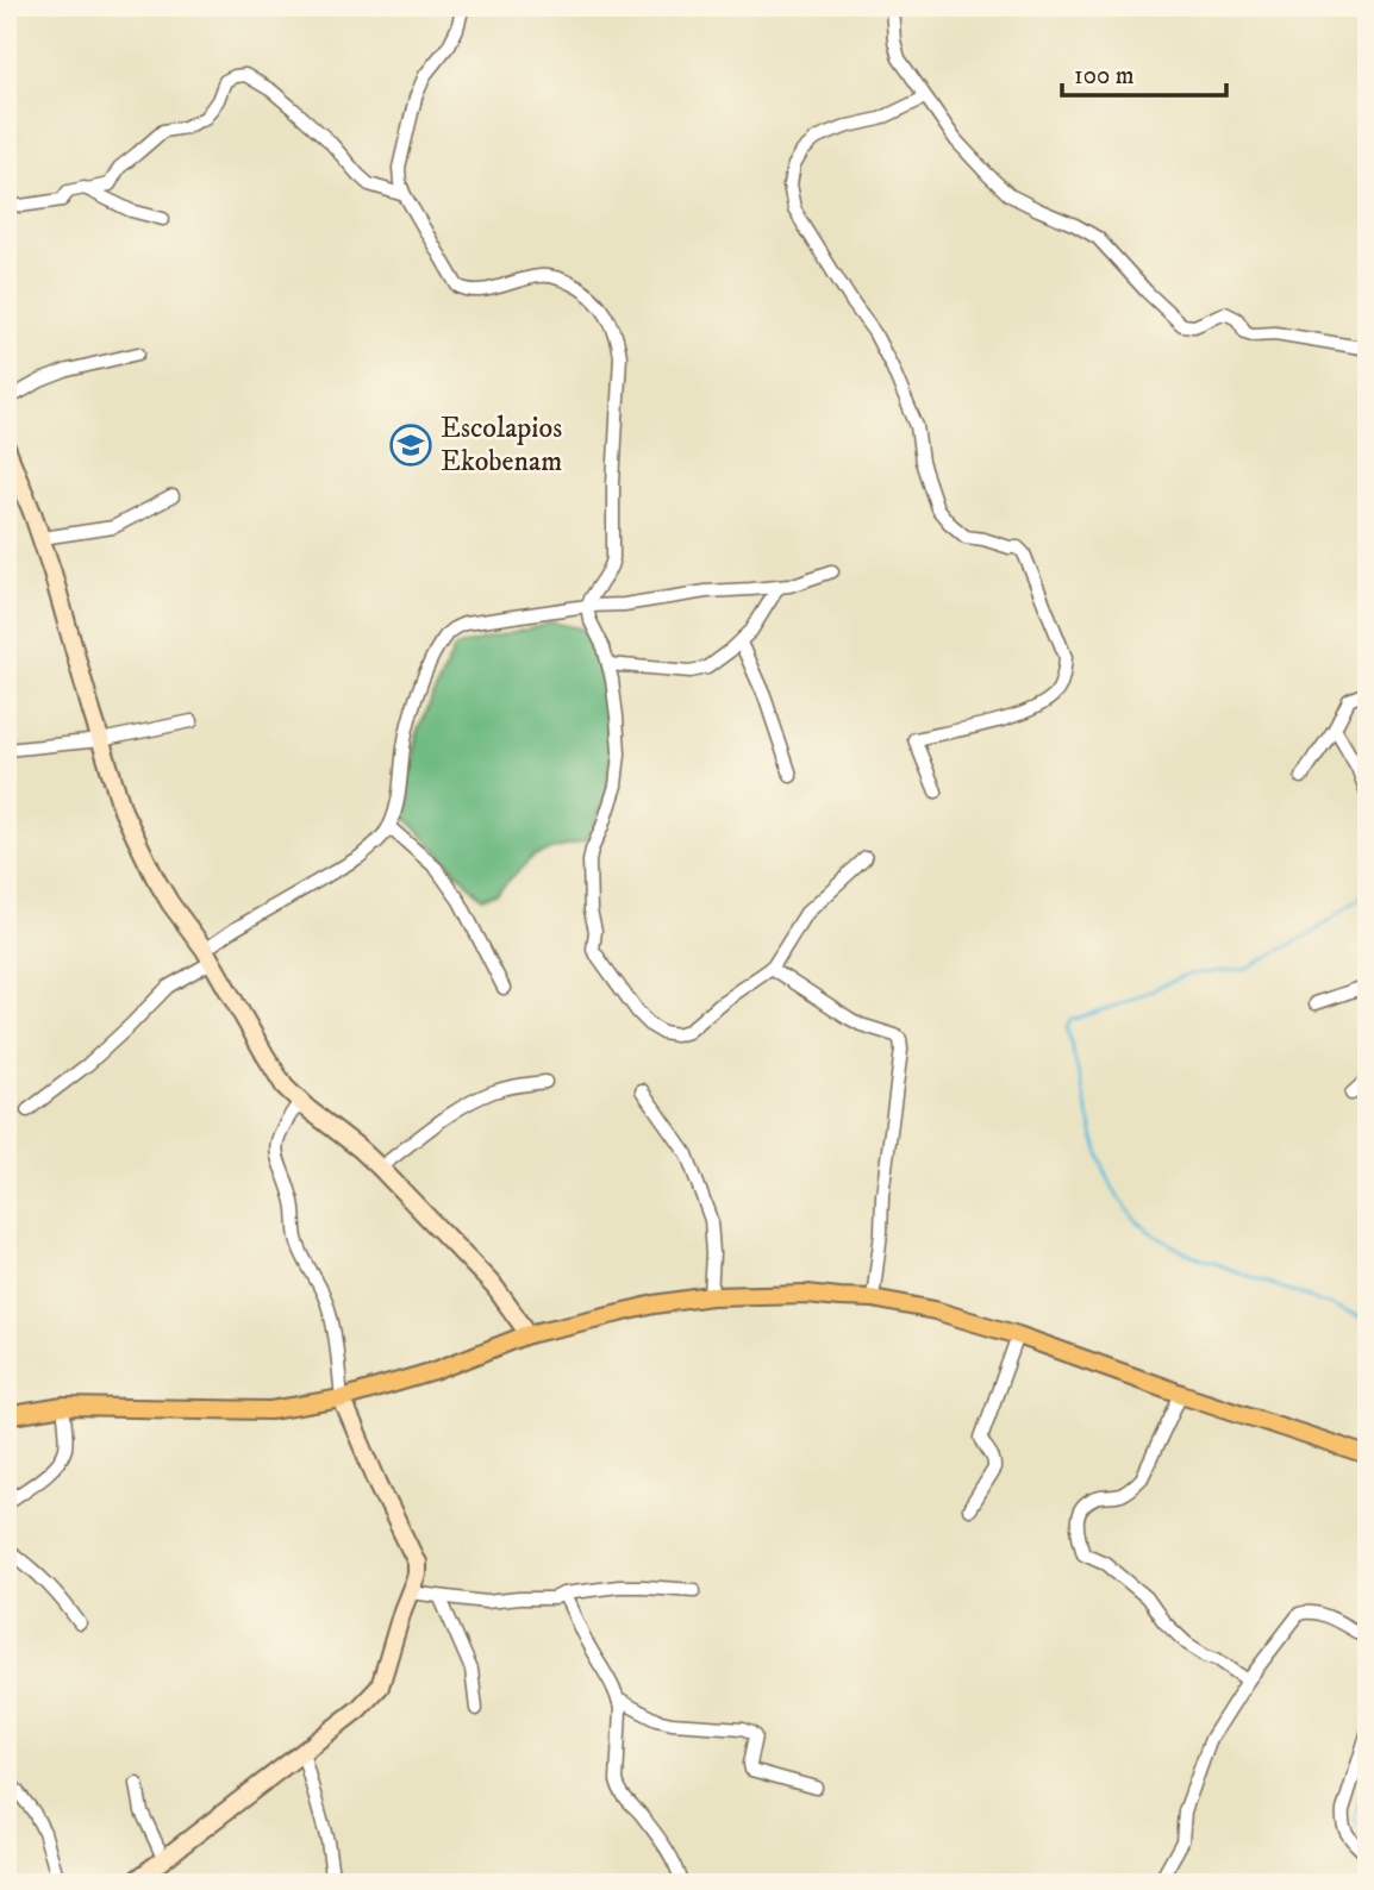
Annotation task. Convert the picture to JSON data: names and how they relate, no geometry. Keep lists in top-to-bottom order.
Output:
{
  "places": {
    "school or university": ["Escolapios Ekobenam"]
  },
  "scale_bar": "100 m"
}
